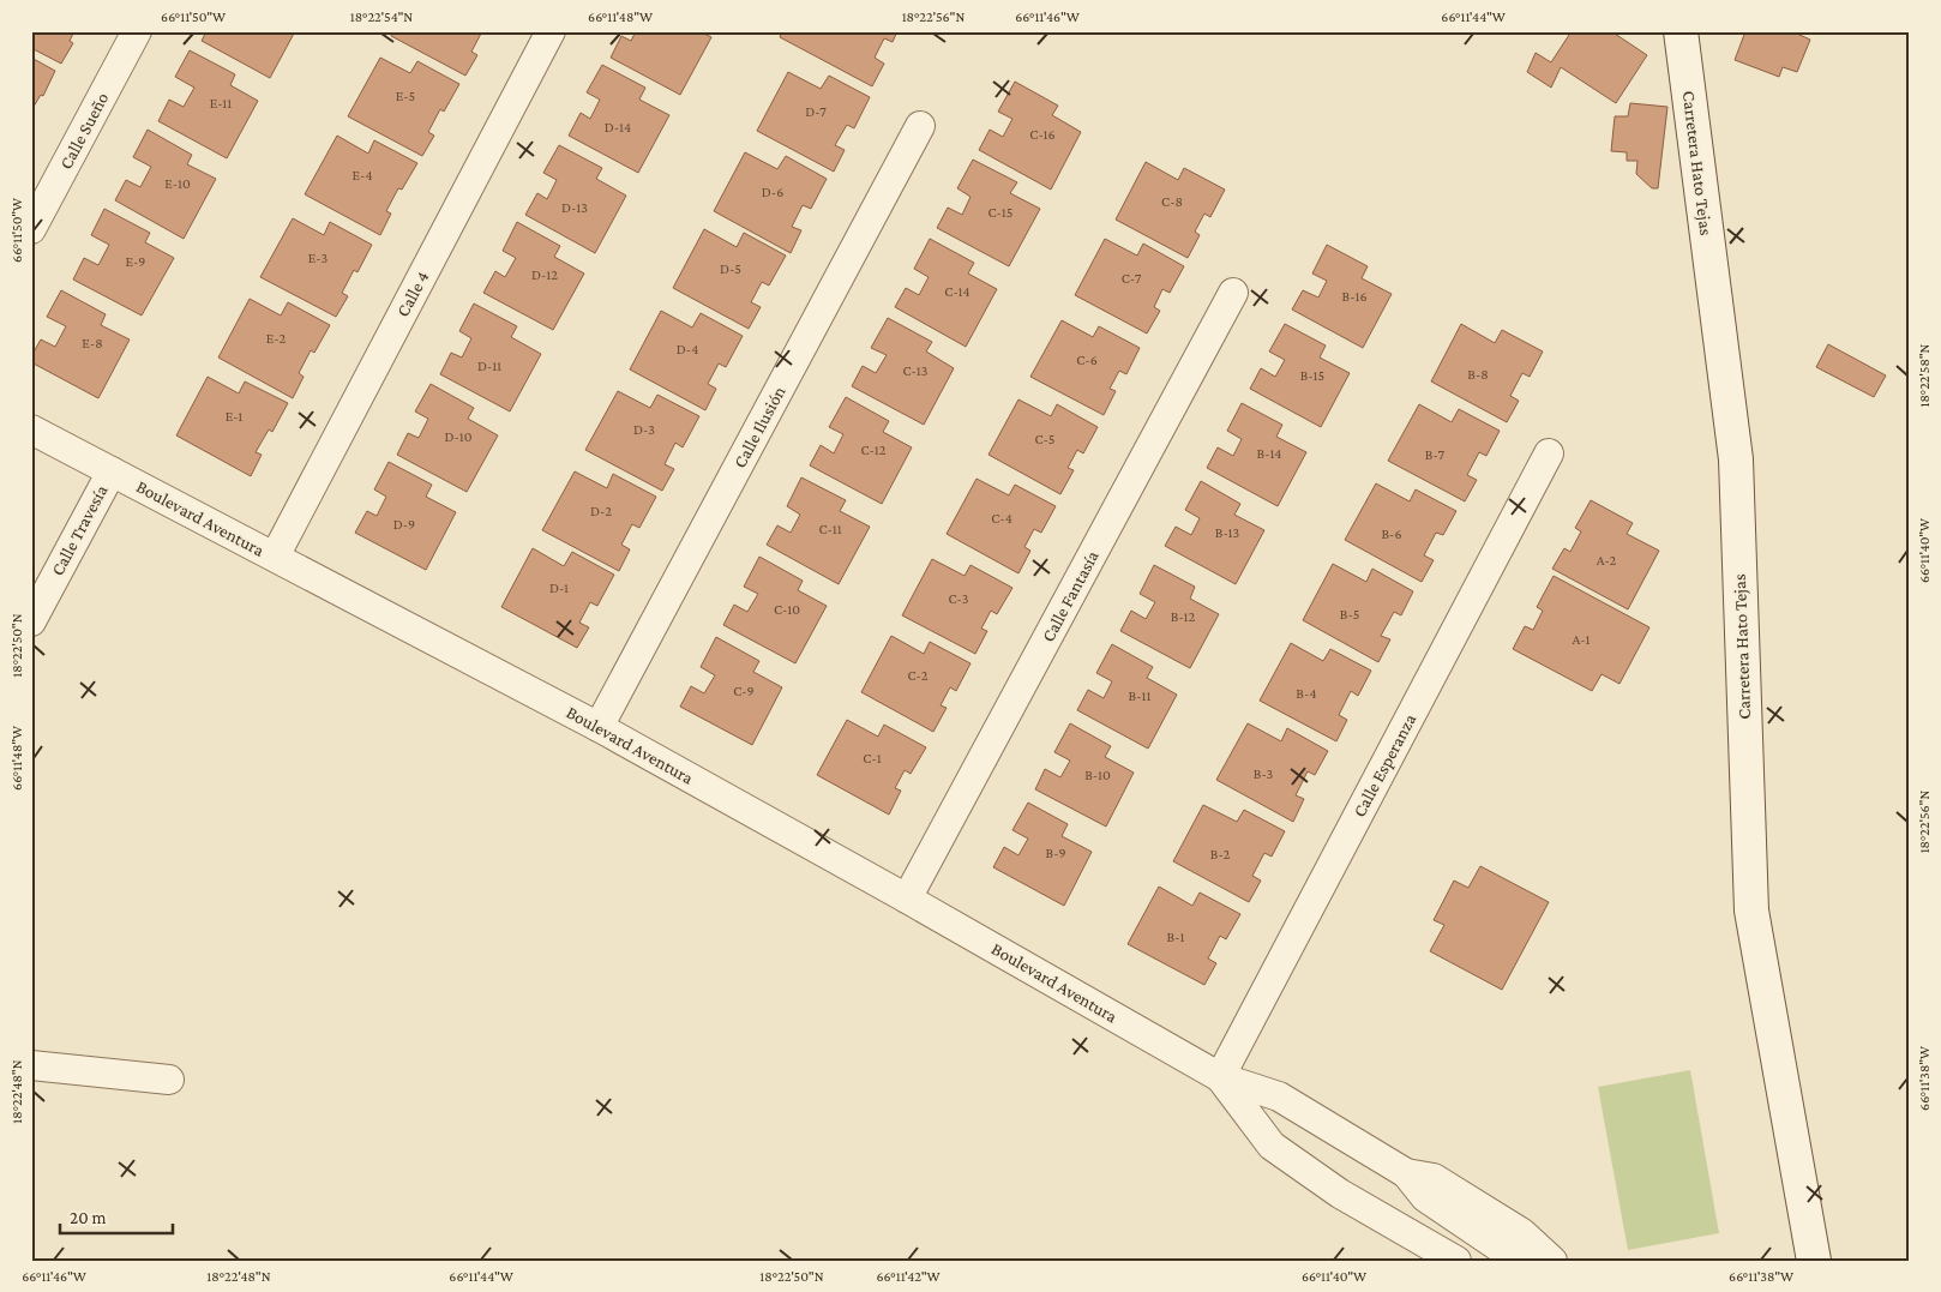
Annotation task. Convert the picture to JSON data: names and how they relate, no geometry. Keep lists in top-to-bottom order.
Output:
{
  "streets": {
    "street": [
      "Calle Sueño",
      "Carretera Hato Tejas",
      "Calle 4",
      "Calle Ilusión",
      "Boulevard Aventura",
      "Calle Travesía",
      "Calle Fantasía",
      "Calle Esperanza"
    ]
  },
  "crossings": [
    ["Calle 4", "Boulevard Aventura"],
    ["Calle Ilusión", "Boulevard Aventura"],
    ["Boulevard Aventura", "Calle Travesía"],
    ["Boulevard Aventura", "Calle Fantasía"],
    ["Boulevard Aventura", "Calle Esperanza"]
  ],
  "house_numbers": [
    "E-5",
    "E-11",
    "D-7",
    "D-14",
    "C-16",
    "E-4",
    "E-10",
    "D-6",
    "C-8",
    "D-13",
    "C-15",
    "E-3",
    "E-9",
    "D-5",
    "D-12",
    "C-7",
    "C-14",
    "B-16",
    "E-2",
    "E-8",
    "D-4",
    "C-6",
    "D-11",
    "C-13",
    "B-8",
    "B-15",
    "E-1",
    "D-3",
    "D-10",
    "C-5",
    "C-12",
    "B-14",
    "B-7",
    "D-2",
    "C-4",
    "D-9",
    "C-11",
    "B-13",
    "B-6",
    "A-2",
    "D-1",
    "C-3",
    "C-10",
    "B-5",
    "B-12",
    "A-1",
    "C-2",
    "C-9",
    "B-4",
    "B-11",
    "C-1",
    "B-3",
    "B-10",
    "B-9",
    "B-2",
    "B-1"
  ],
  "scale_bar": "20 m",
  "coordinates": [
    "66°11'50\"W",
    "18°22'54\"N",
    "66°11'48\"W",
    "18°22'56\"N",
    "66°11'46\"W",
    "66°11'44\"W",
    "18°22'58\"N",
    "66°11'40\"W",
    "18°22'50\"N",
    "66°11'38\"W",
    "18°22'48\"N",
    "66°11'42\"W"
  ]
}
